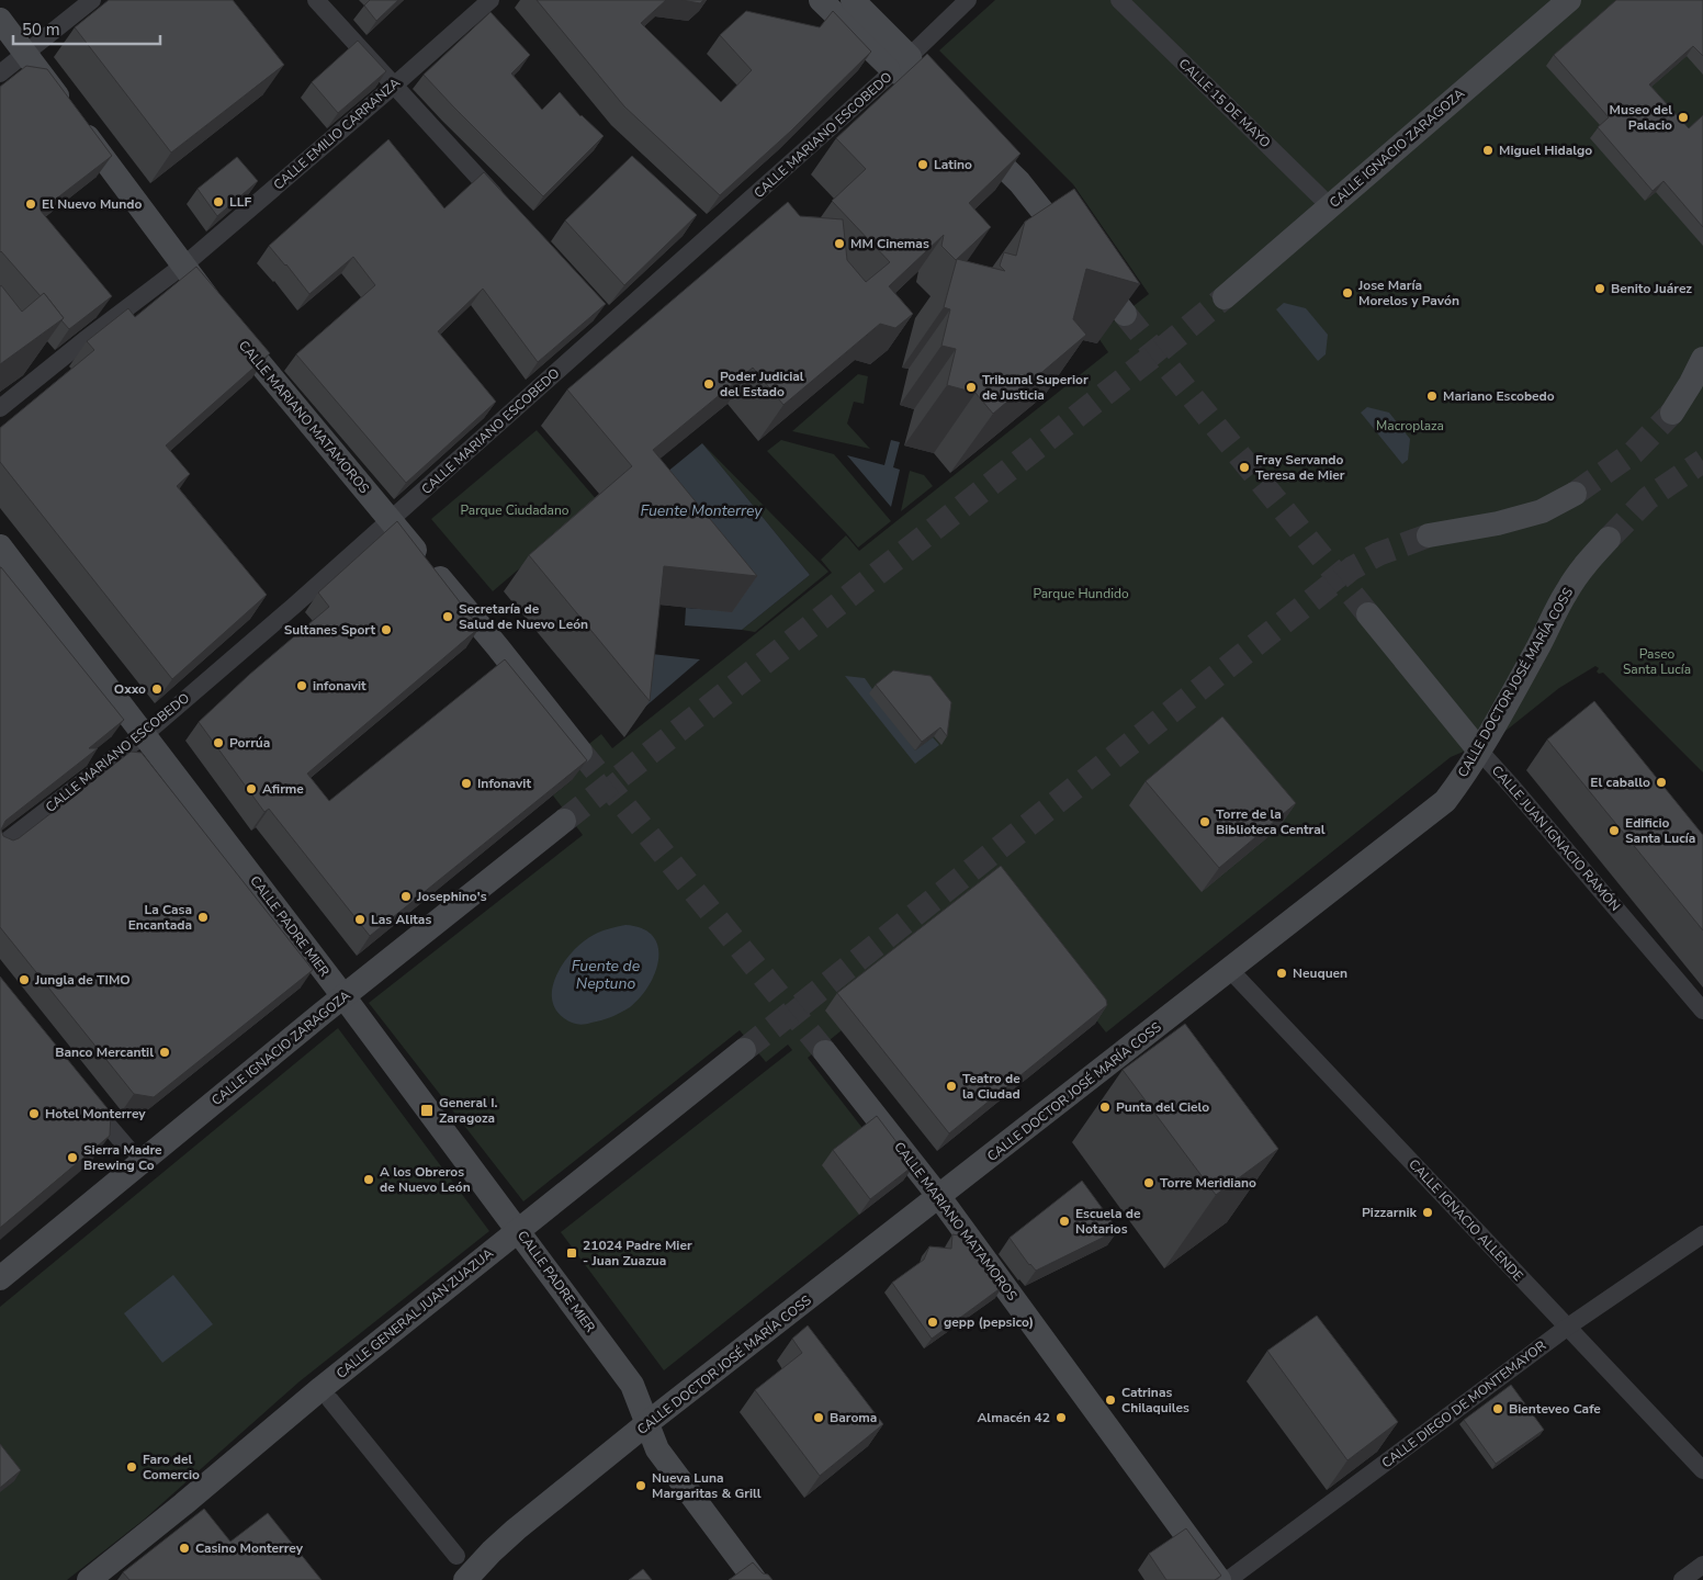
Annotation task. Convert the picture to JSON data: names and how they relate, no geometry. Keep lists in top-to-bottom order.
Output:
{
  "streets": {
    "street": [
      "CALLE 15 DE MAYO",
      "CALLE EMILIO CARRANZA",
      "CALLE MARIANO ESCOBEDO",
      "CALLE IGNACIO ZARAGOZA",
      "CALLE MARIANO MATAMOROS",
      "CALLE DOCTOR JOSÉ MARÍA COSS",
      "CALLE JUAN IGNACIO RAMÓN",
      "CALLE PADRE MIER",
      "CALLE IGNACIO ALLENDE",
      "CALLE GENERAL JUAN ZUAZUA",
      "CALLE DIEGO DE MONTEMAYOR"
    ]
  },
  "crossings": [
    ["CALLE 15 DE MAYO", "CALLE IGNACIO ZARAGOZA"],
    ["CALLE EMILIO CARRANZA", "CALLE MARIANO MATAMOROS"],
    ["CALLE MARIANO ESCOBEDO", "CALLE MARIANO MATAMOROS"],
    ["CALLE MARIANO ESCOBEDO", "CALLE PADRE MIER"],
    ["CALLE IGNACIO ZARAGOZA", "CALLE PADRE MIER"],
    ["CALLE MARIANO MATAMOROS", "CALLE DOCTOR JOSÉ MARÍA COSS"],
    ["CALLE DOCTOR JOSÉ MARÍA COSS", "CALLE JUAN IGNACIO RAMÓN"],
    ["CALLE DOCTOR JOSÉ MARÍA COSS", "CALLE PADRE MIER"],
    ["CALLE DOCTOR JOSÉ MARÍA COSS", "CALLE IGNACIO ALLENDE"],
    ["CALLE PADRE MIER", "CALLE GENERAL JUAN ZUAZUA"],
    ["CALLE IGNACIO ALLENDE", "CALLE DIEGO DE MONTEMAYOR"]
  ],
  "water": ["Fuente Monterrey", "Fuente de Neptuno"],
  "parks": [
    "Macroplaza",
    "Parque Ciudadano",
    "Parque Hundido",
    "Paseo Santa Lucía"
  ],
  "places": {
    "other": [
      "Museo del Palacio",
      "Miguel Hidalgo",
      "Latino",
      "LLF",
      "El Nuevo Mundo",
      "MM Cinemas",
      "Benito Juárez",
      "Jose María Morelos y Pavón",
      "Poder Judicial del Estado",
      "Tribunal Superior de Justicia",
      "Mariano Escobedo",
      "Fray Servando Teresa de Mier",
      "Secretaría de Salud de Nuevo León",
      "Sultanes Sport",
      "infonavit",
      "Oxxo",
      "Porrúa",
      "El caballo",
      "Infonavit",
      "Afirme",
      "Torre de la Biblioteca Central",
      "Edificio Santa Lucía",
      "Josephino's",
      "La Casa Encantada",
      "Las Alitas",
      "Neuquen",
      "Jungla de TIMO",
      "Banco Mercantil",
      "Teatro de la Ciudad",
      "Punta del Cielo",
      "Hotel Monterrey",
      "Sierra Madre Brewing Co",
      "A los Obreros de Nuevo León",
      "Torre Meridiano",
      "Pizzarnik",
      "Escuela de Notarios",
      "gepp (pepsico)",
      "Catrinas Chilaquiles",
      "Bienteveo Cafe",
      "Baroma",
      "Almacén 42",
      "Faro del Comercio",
      "Nueva Luna Margaritas & Grill",
      "Casino Monterrey"
    ],
    "transit": ["General I. Zaragoza", "21024 Padre Mier - Juan Zuazua"]
  },
  "scale_bar": "50 m"
}
